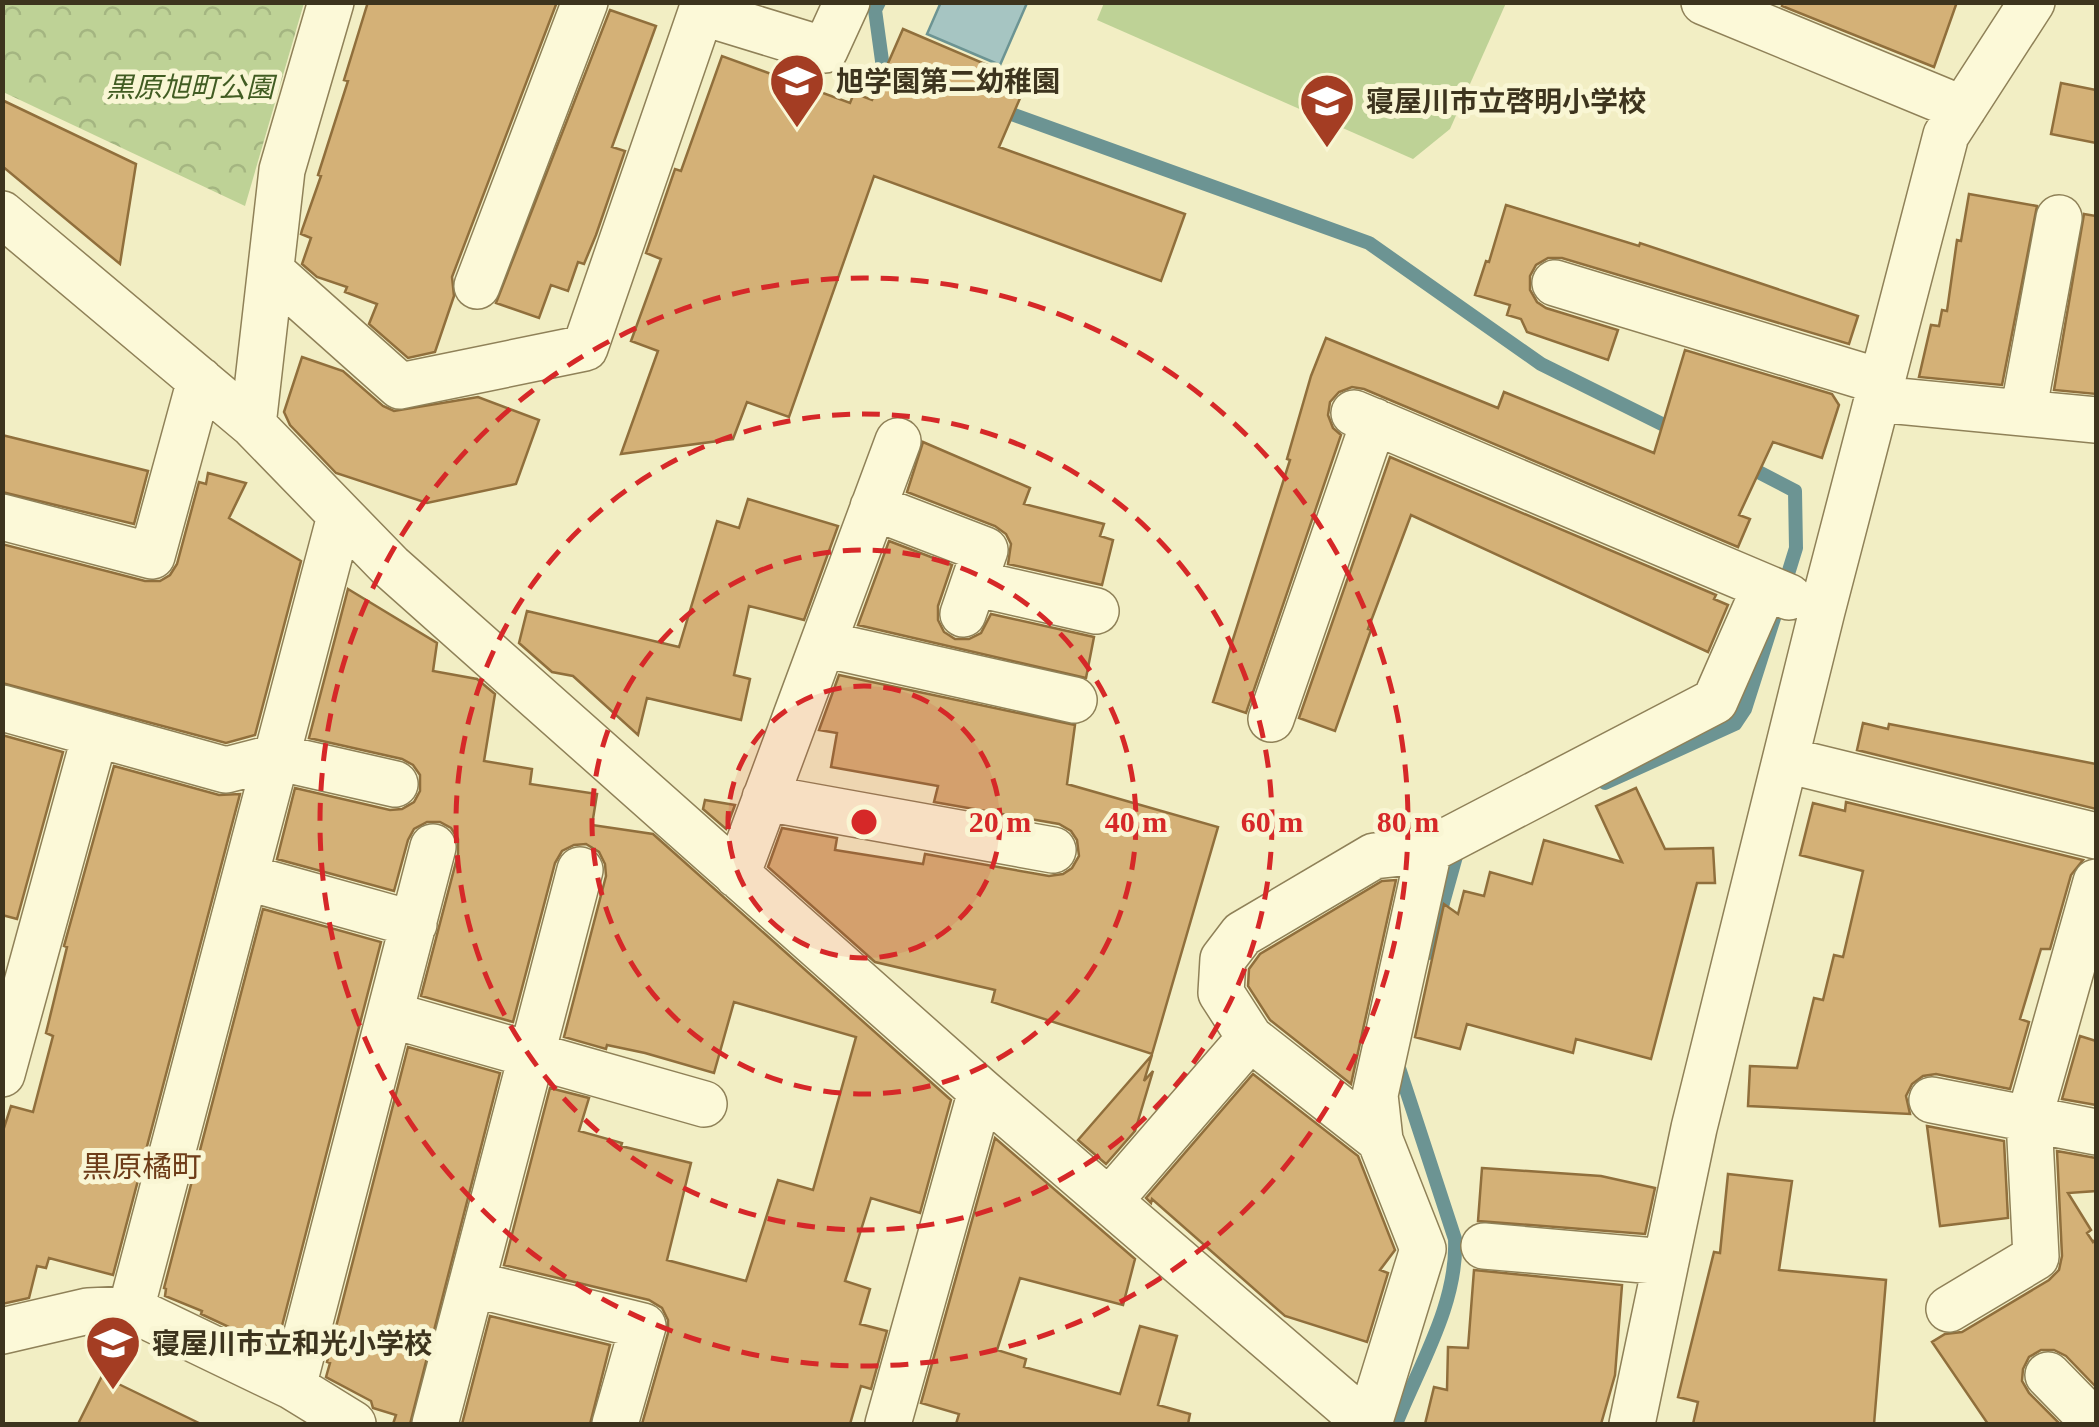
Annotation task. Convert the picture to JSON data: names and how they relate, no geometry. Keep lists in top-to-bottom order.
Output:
{
  "districts": ["黒原橘町"],
  "parks": ["黒原旭町公園"],
  "places": {
    "school or university": ["旭学園第二幼稚園", "寝屋川市立啓明小学校", "寝屋川市立和光小学校"]
  },
  "rings": [
    "20 m",
    "40 m",
    "60 m",
    "80 m"
  ]
}
